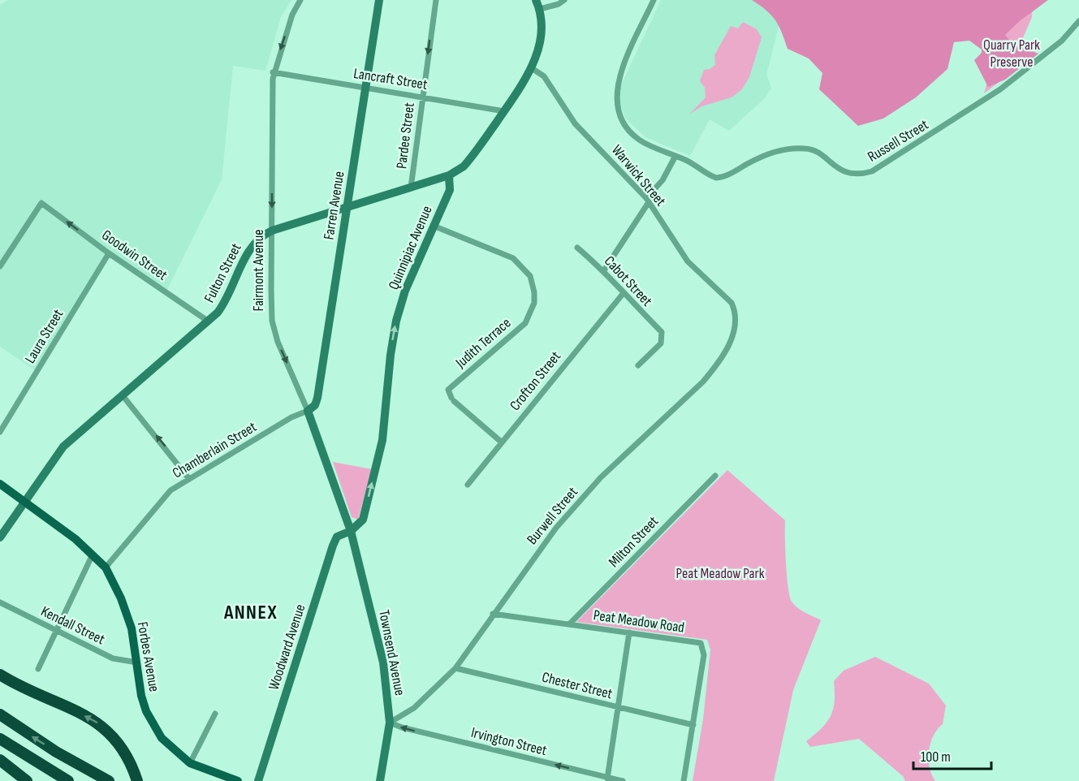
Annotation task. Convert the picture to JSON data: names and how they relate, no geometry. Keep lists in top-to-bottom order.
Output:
{
  "streets": {
    "main road": [
      "Farren Avenue",
      "Quinnipiac Avenue",
      "Fairmont Avenue",
      "Fulton Street",
      "Woodward Avenue",
      "Townsend Avenue",
      "Forbes Avenue"
    ],
    "street": [
      "Lancraft Street",
      "Pardee Street",
      "Russell Street",
      "Warwick Street",
      "Goodwin Street",
      "Cabot Street",
      "Laura Street",
      "Judith Terrace",
      "Crofton Street",
      "Chamberlain Street",
      "Burwell Street",
      "Milton Street",
      "Peat Meadow Road",
      "Kendall Street",
      "Chester Street",
      "Irvington Street"
    ]
  },
  "crossings": [
    ["Lancraft Street", "Pardee Street"],
    ["Lancraft Street", "Farren Avenue"],
    ["Lancraft Street", "Fairmont Avenue"],
    ["Pardee Street", "Fulton Street"],
    ["Warwick Street", "Burwell Street"],
    ["Farren Avenue", "Fairmont Avenue"],
    ["Farren Avenue", "Fulton Street"],
    ["Farren Avenue", "Chamberlain Street"],
    ["Quinnipiac Avenue", "Fairmont Avenue"],
    ["Quinnipiac Avenue", "Fulton Street"],
    ["Quinnipiac Avenue", "Judith Terrace"],
    ["Quinnipiac Avenue", "Woodward Avenue"],
    ["Quinnipiac Avenue", "Townsend Avenue"],
    ["Goodwin Street", "Fulton Street"],
    ["Goodwin Street", "Laura Street"],
    ["Fairmont Avenue", "Fulton Street"],
    ["Fairmont Avenue", "Chamberlain Street"],
    ["Fairmont Avenue", "Woodward Avenue"],
    ["Fairmont Avenue", "Townsend Avenue"],
    ["Fulton Street", "Forbes Avenue"],
    ["Cabot Street", "Crofton Street"],
    ["Judith Terrace", "Crofton Street"],
    ["Chamberlain Street", "Forbes Avenue"],
    ["Burwell Street", "Peat Meadow Road"],
    ["Burwell Street", "Townsend Avenue"],
    ["Burwell Street", "Chester Street"],
    ["Burwell Street", "Irvington Street"],
    ["Milton Street", "Peat Meadow Road"],
    ["Peat Meadow Road", "Chester Street"],
    ["Kendall Street", "Forbes Avenue"],
    ["Woodward Avenue", "Townsend Avenue"],
    ["Townsend Avenue", "Irvington Street"]
  ],
  "one_way": [
    "Pardee Street",
    "Quinnipiac Avenue",
    "Fairmont Avenue",
    "Irvington Street"
  ],
  "districts": ["ANNEX"],
  "parks": ["Quarry Park Preserve", "Peat Meadow Park"],
  "scale_bar": "100 m"
}
